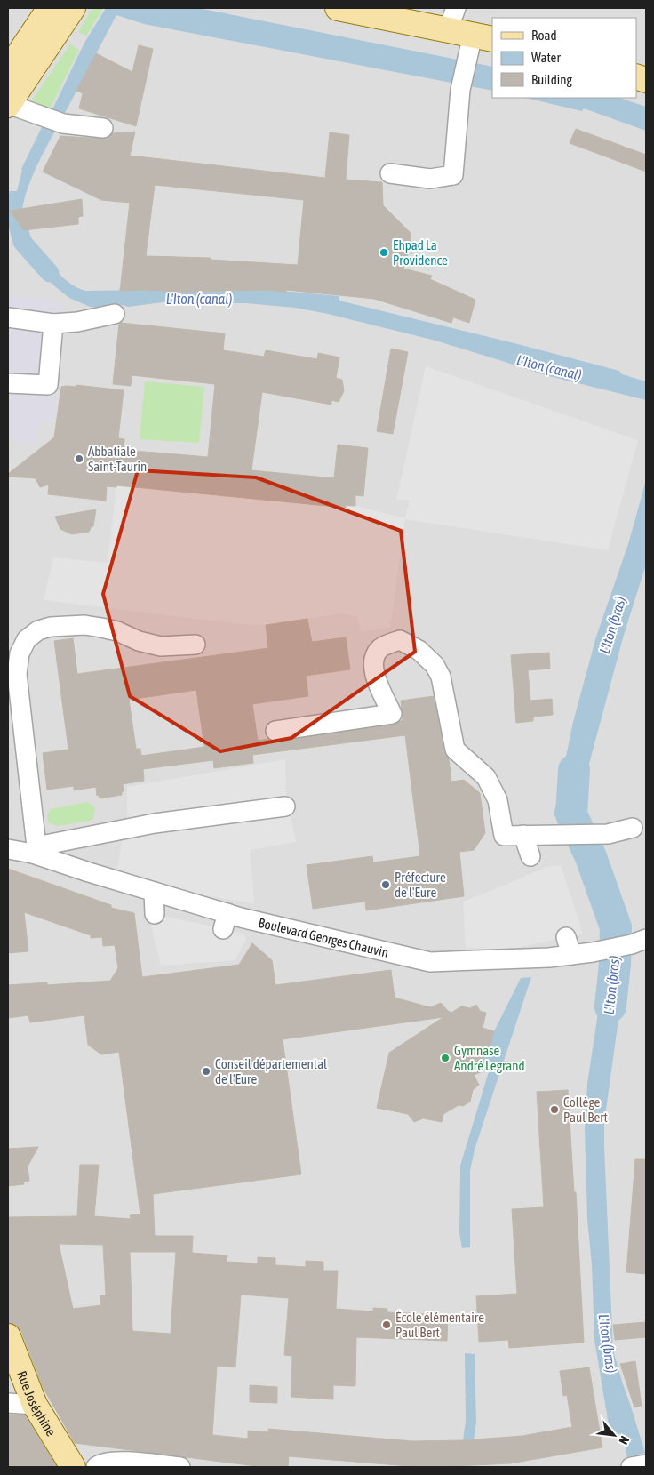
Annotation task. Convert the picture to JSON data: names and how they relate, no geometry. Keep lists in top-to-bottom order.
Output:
{
  "streets": {
    "main road": ["Rue Joséphine"],
    "street": ["Boulevard Georges Chauvin"]
  },
  "water": ["L'Iton (canal)", "L'Iton (bras)"],
  "places": [
    "Ehpad La Providence",
    "Abbatiale Saint-Taurin",
    "Préfecture de l'Eure",
    "Gymnase André Legrand",
    "Conseil départemental de l'Eure",
    "Collège Paul Bert",
    "École élémentaire Paul Bert"
  ],
  "legend": ["Road", "Water", "Building"],
  "north": "bottom right"
}
